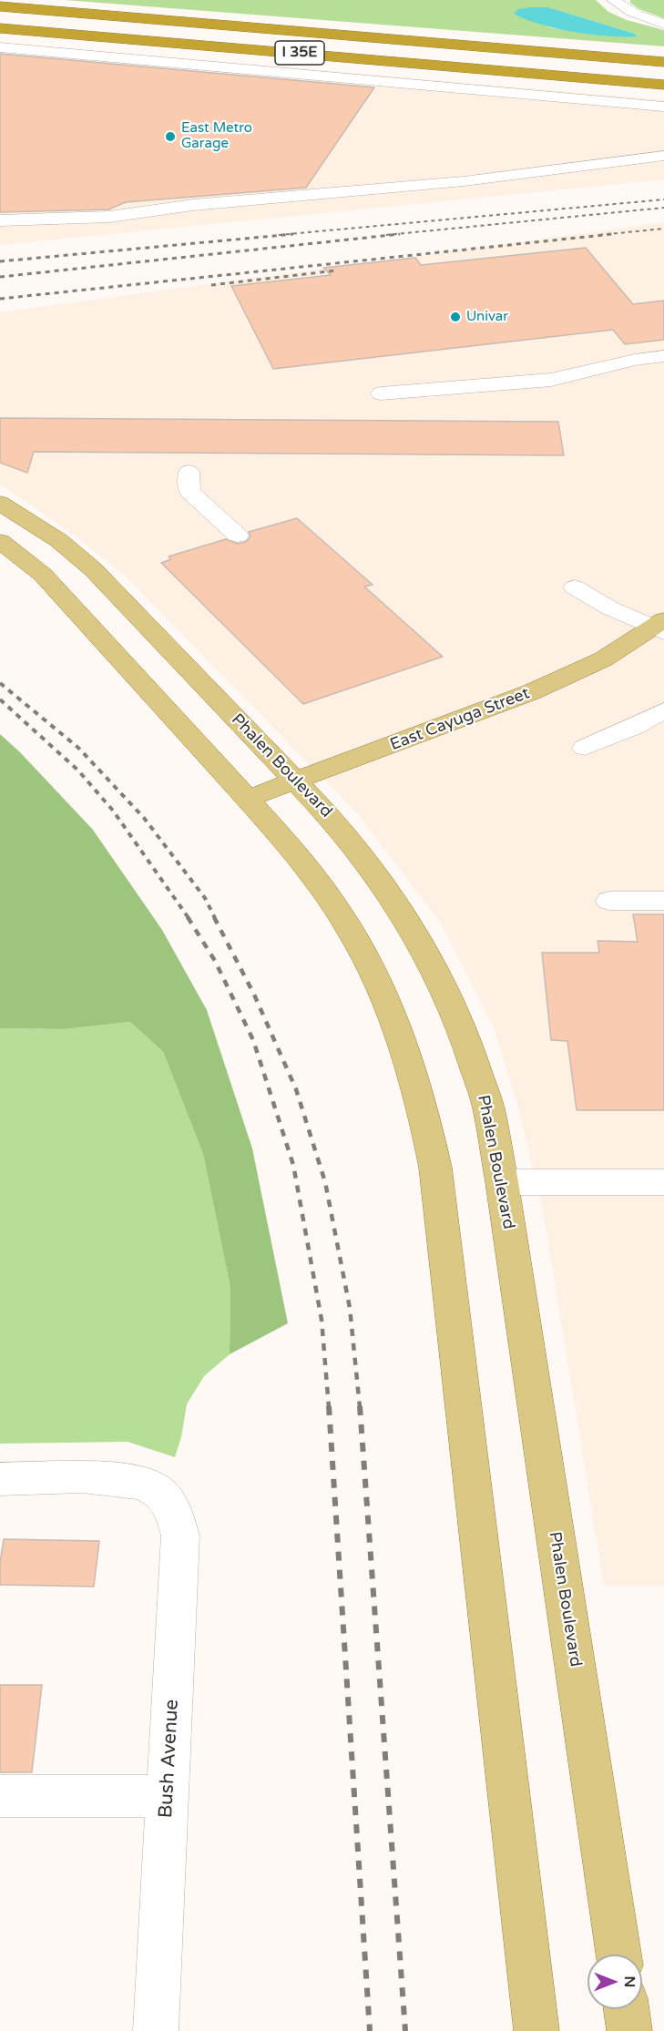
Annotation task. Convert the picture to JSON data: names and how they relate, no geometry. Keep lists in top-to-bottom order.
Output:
{
  "streets": {
    "highway": ["I 35E"],
    "main road": ["East Cayuga Street", "Phalen Boulevard"],
    "street": ["Bush Avenue"]
  },
  "crossings": [
    ["East Cayuga Street", "Phalen Boulevard"]
  ],
  "places": ["East Metro Garage", "Univar"],
  "north": "right"
}
